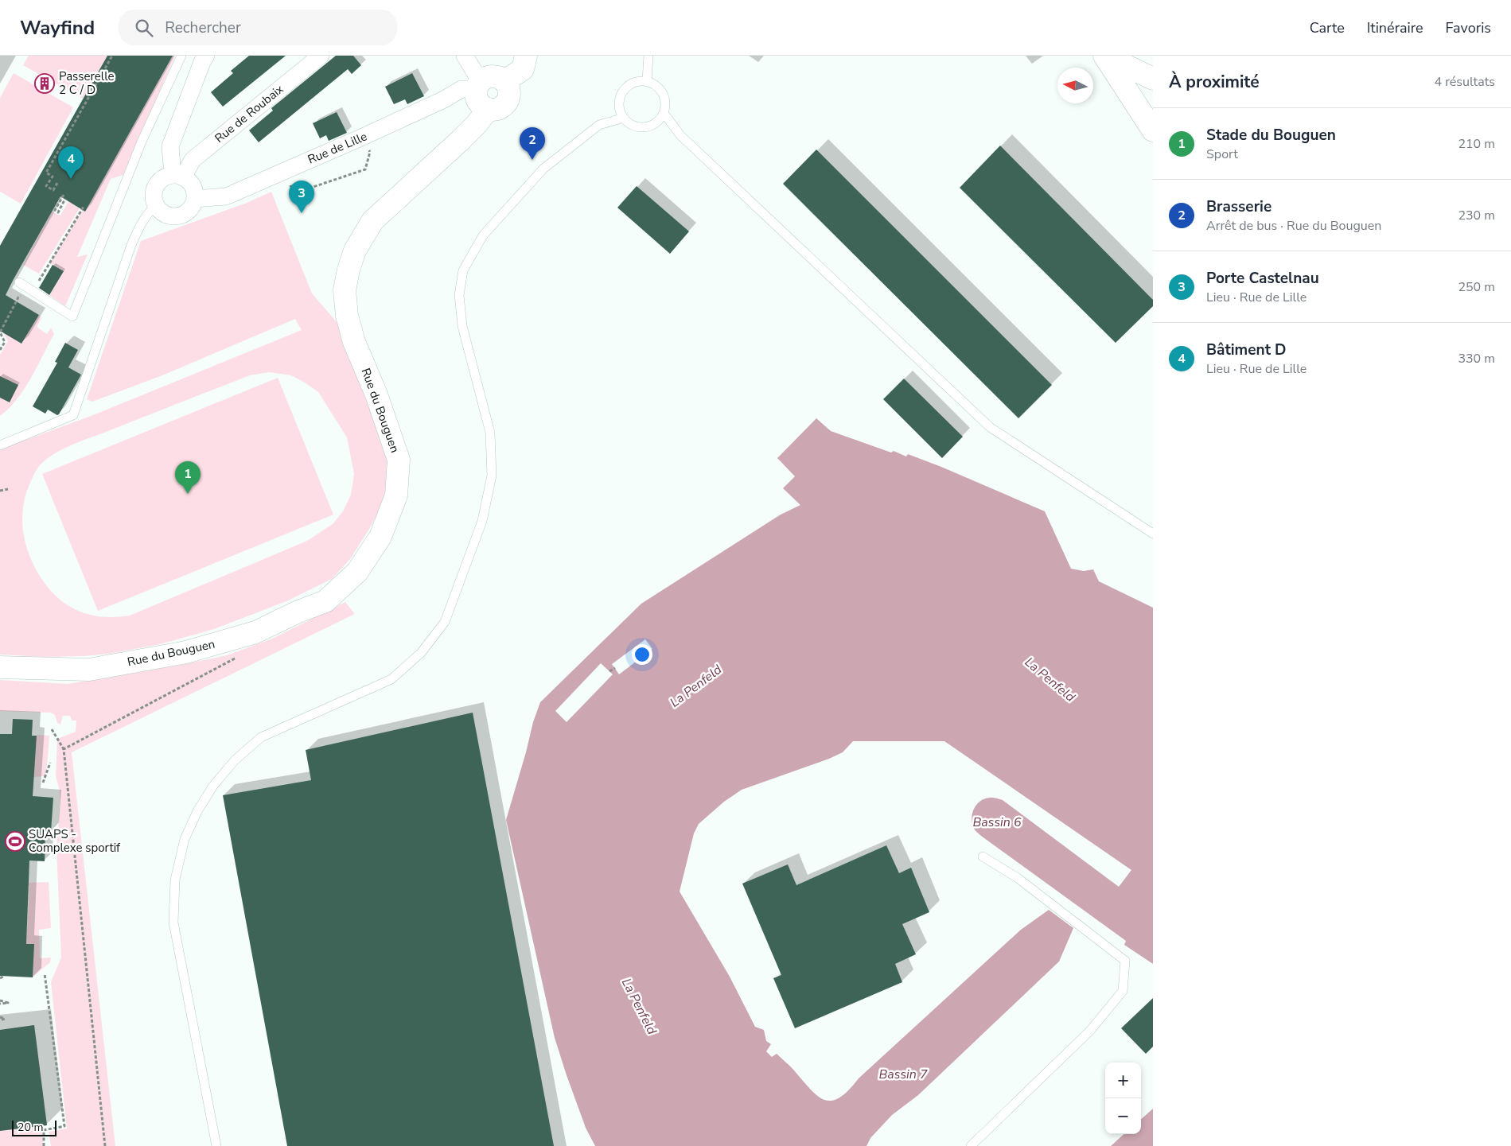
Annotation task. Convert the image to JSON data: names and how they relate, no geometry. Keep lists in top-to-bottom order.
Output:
{
  "streets": {
    "street": ["Rue de Roubaix", "Rue de Lille", "Rue du Bouguen"]
  },
  "crossings": [
    ["Rue de Roubaix", "Rue de Lille"],
    ["Rue de Lille", "Rue du Bouguen"]
  ],
  "water": ["La Penfeld", "Bassin 6", "Bassin 7"],
  "places": {
    "building": ["Passerelle 2 C / D"],
    "sports": ["SUAPS - Complexe sportif"]
  },
  "scale_bar": "20 m",
  "north": "left",
  "page": {
    "header": "Wayfind",
    "search": "Rechercher",
    "nav": ["Carte", "Itinéraire", "Favoris"],
    "heading": ["À proximité", "4 résultats"],
    "list": [
      {
        "mark": "1",
        "name": "Stade du Bouguen",
        "note": "Sport",
        "value": "210 m"
      },
      {
        "mark": "2",
        "name": "Brasserie",
        "note": "Arrêt de bus · Rue du Bouguen",
        "value": "230 m"
      },
      {
        "mark": "3",
        "name": "Porte Castelnau",
        "note": "Lieu · Rue de Lille",
        "value": "250 m"
      },
      {
        "mark": "4",
        "name": "Bâtiment D",
        "note": "Lieu · Rue de Lille",
        "value": "330 m"
      }
    ],
    "pins": [
      "2",
      "4",
      "3",
      "1"
    ],
    "map_buttons": ["+", "−"],
    "scale": "20 m"
  }
}
